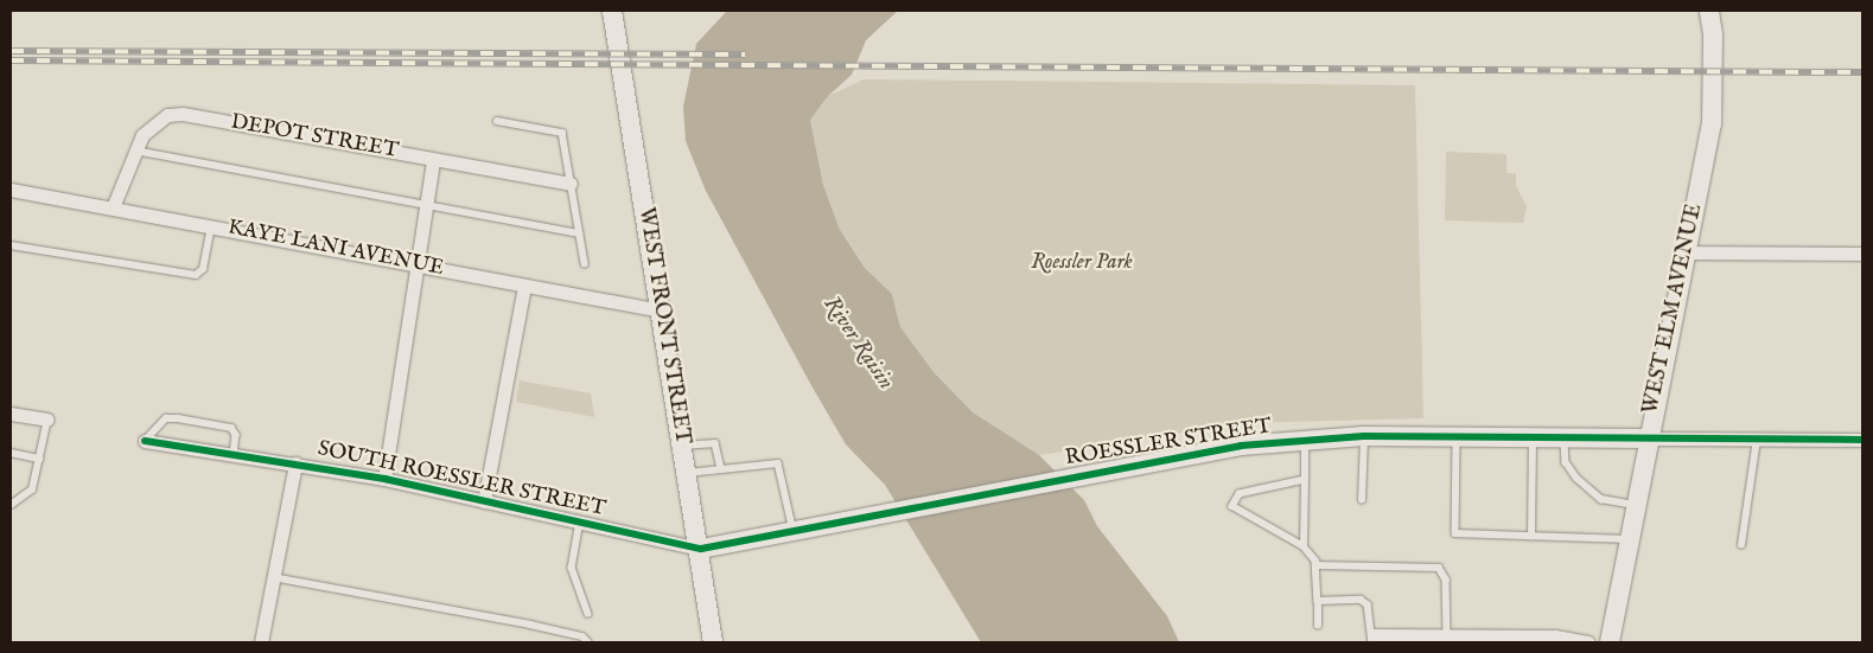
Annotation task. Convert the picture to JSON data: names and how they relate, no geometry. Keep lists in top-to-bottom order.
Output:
{
  "streets": {
    "street": [
      "DEPOT STREET",
      "KAYE LANI AVENUE",
      "WEST ELM AVENUE",
      "WEST FRONT STREET",
      "ROESSLER STREET",
      "SOUTH ROESSLER STREET"
    ]
  },
  "crossings": [
    ["DEPOT STREET", "KAYE LANI AVENUE"],
    ["KAYE LANI AVENUE", "WEST FRONT STREET"],
    ["WEST ELM AVENUE", "ROESSLER STREET"],
    ["WEST FRONT STREET", "ROESSLER STREET"],
    ["WEST FRONT STREET", "SOUTH ROESSLER STREET"],
    ["ROESSLER STREET", "SOUTH ROESSLER STREET"]
  ],
  "water": ["River Raisin"],
  "parks": ["Roessler Park"]
}
